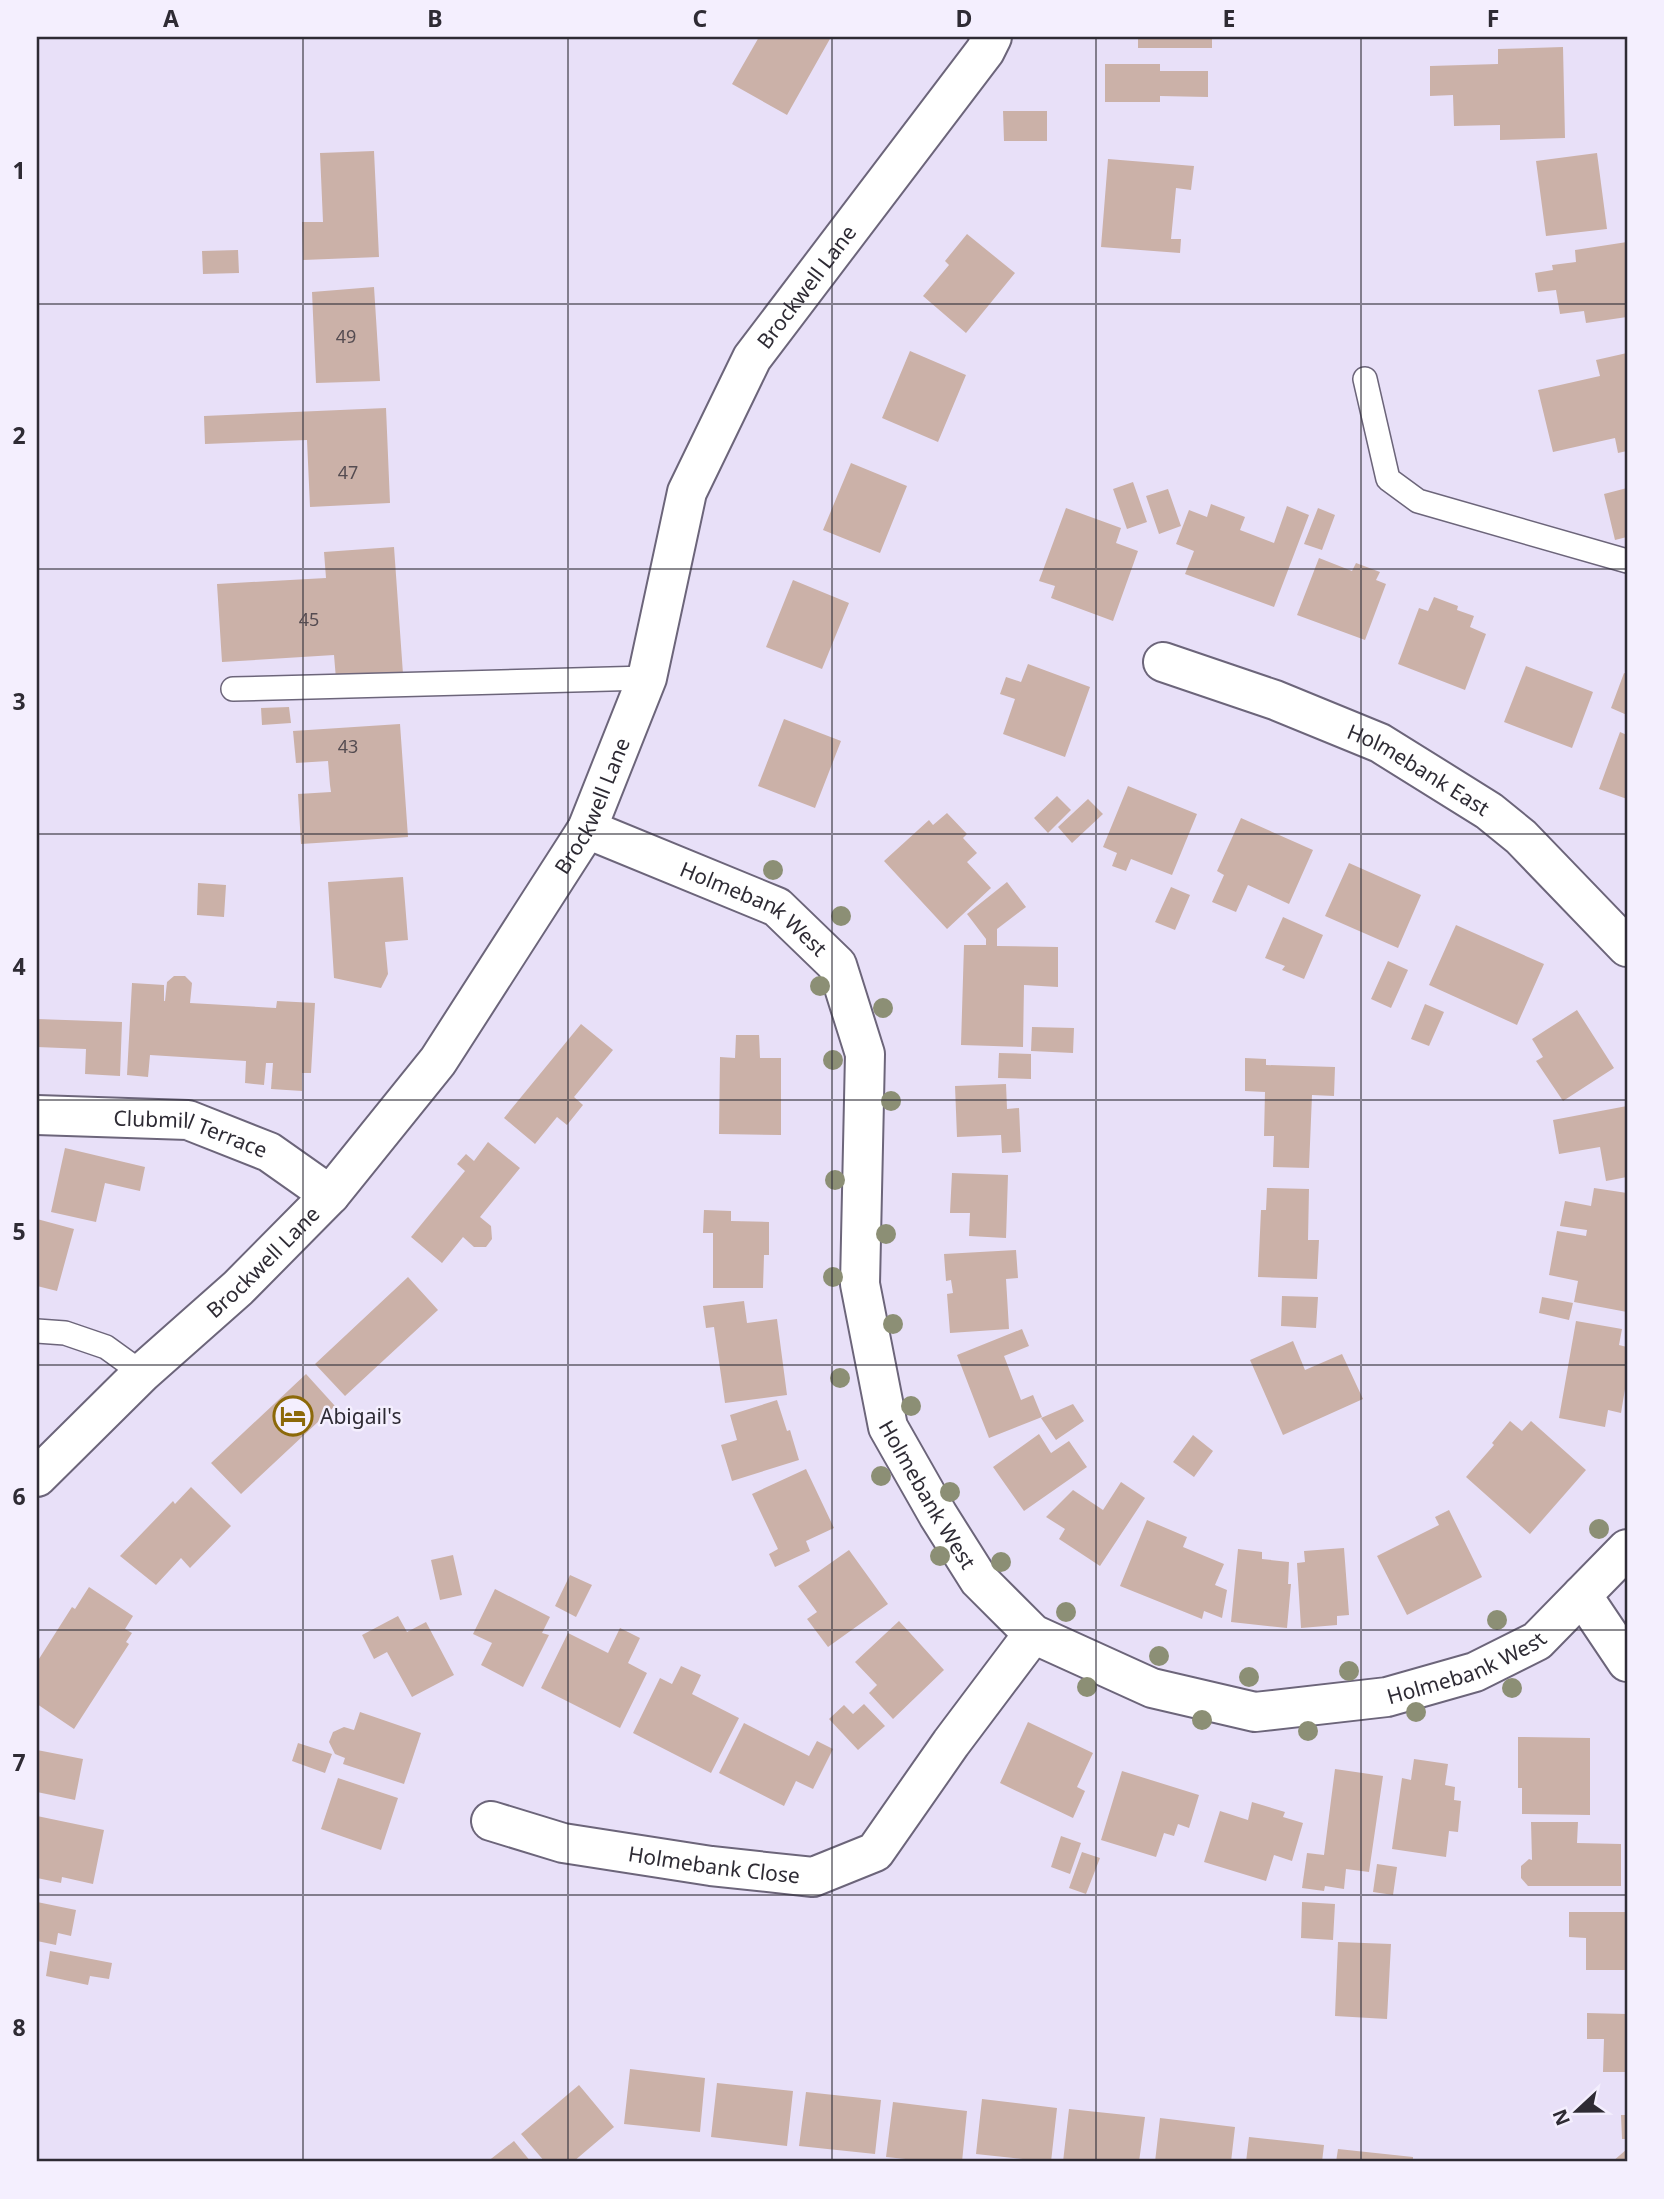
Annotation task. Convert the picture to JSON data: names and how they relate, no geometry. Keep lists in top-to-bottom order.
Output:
{
  "streets": {
    "street": [
      "Brockwell Lane",
      "Holmebank East",
      "Holmebank West",
      "Clubmill Terrace",
      "Holmebank Close"
    ]
  },
  "crossings": [
    ["Brockwell Lane", "Holmebank West"],
    ["Brockwell Lane", "Clubmill Terrace"],
    ["Holmebank West", "Holmebank Close"]
  ],
  "places": {
    "hotel": ["Abigail's"]
  },
  "house_numbers": [
    "49",
    "47",
    "45",
    "43"
  ],
  "north": "left",
  "grid": {
    "columns": [
      "A",
      "B",
      "C",
      "D",
      "E",
      "F"
    ],
    "rows": [
      "1",
      "2",
      "3",
      "4",
      "5",
      "6",
      "7",
      "8"
    ]
  }
}
